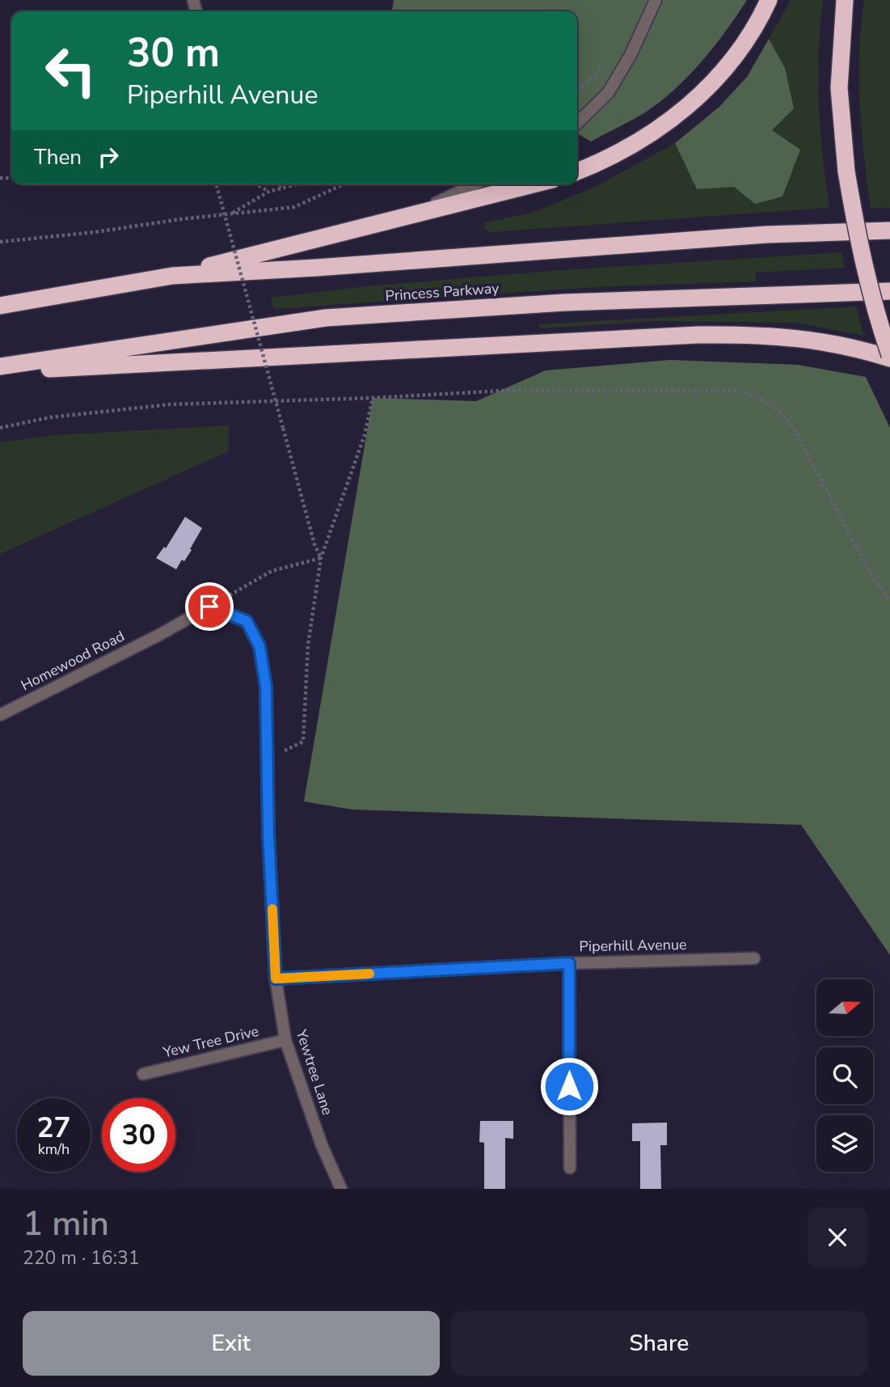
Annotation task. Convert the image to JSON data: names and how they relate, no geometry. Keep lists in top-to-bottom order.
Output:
{
  "streets": {
    "highway": ["Princess Parkway"],
    "street": [
      "Homewood Road",
      "Piperhill Avenue",
      "Yew Tree Drive",
      "Yewtree Lane"
    ]
  },
  "crossings": [
    ["Homewood Road", "Yewtree Lane"],
    ["Piperhill Avenue", "Yewtree Lane"],
    ["Yew Tree Drive", "Yewtree Lane"]
  ],
  "north": "right",
  "page": {
    "turn": ["30 m", "Piperhill Avenue"],
    "then": "Then",
    "speed": "27 km/h",
    "limit": "30",
    "heading": ["1 min", "220 m · 16:31"],
    "buttons": ["Exit", "Share"]
  }
}
